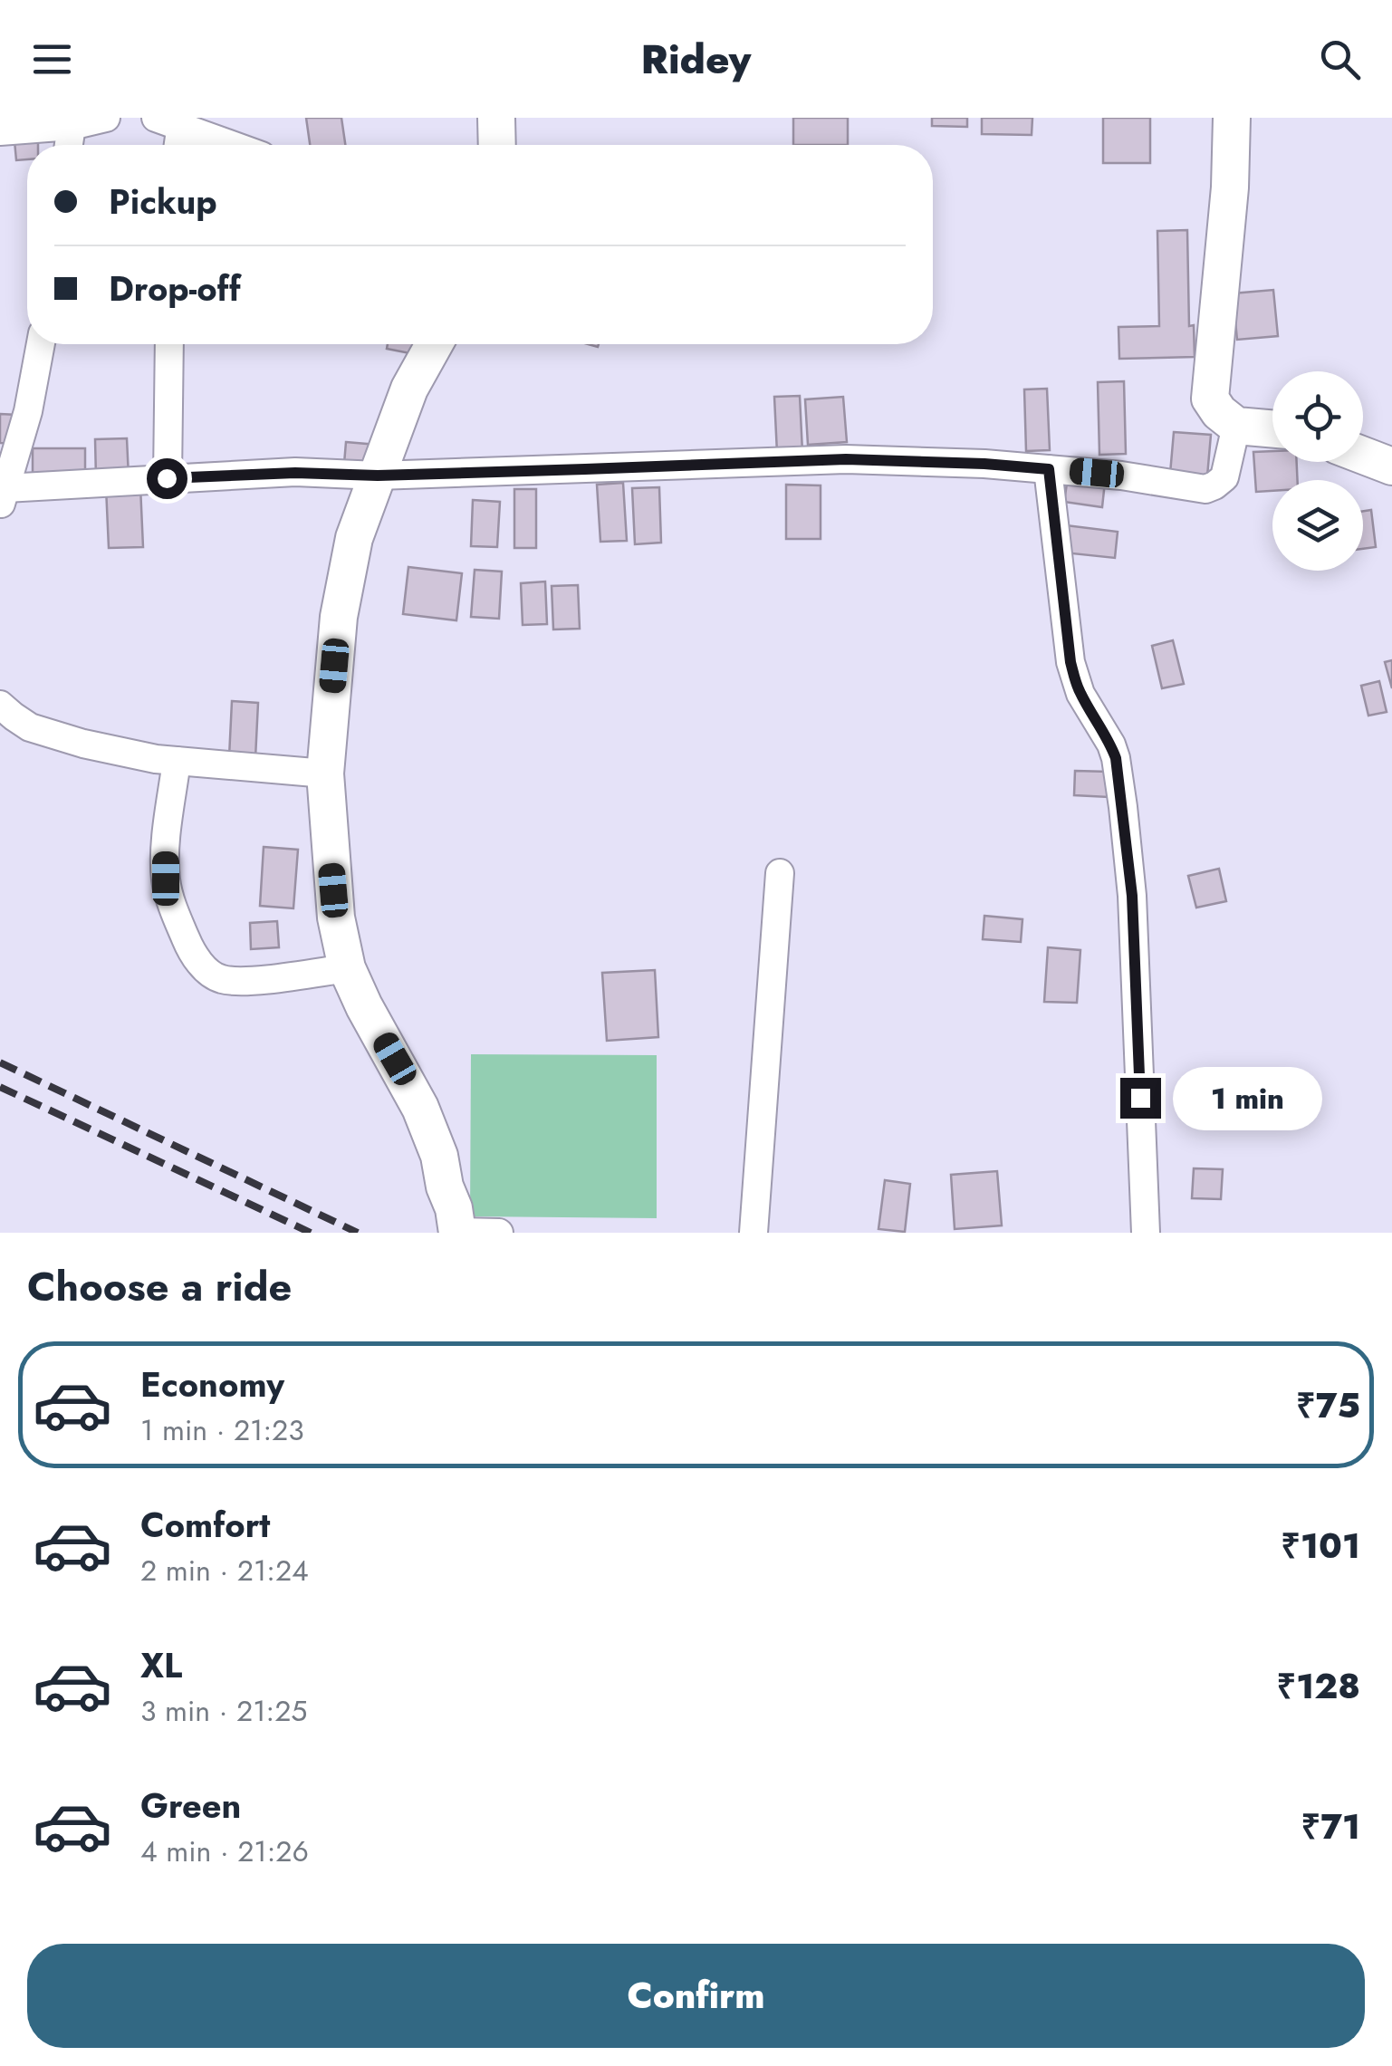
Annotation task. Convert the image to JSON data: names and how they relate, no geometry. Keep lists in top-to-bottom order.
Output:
{
  "page": {
    "header": "Ridey",
    "banner": ["Pickup", "Drop-off"],
    "bubble": "1 min",
    "heading": "Choose a ride",
    "list": [
      {
        "name": "Economy",
        "note": "1 min · 21:23",
        "value": "₹75"
      },
      {
        "name": "Comfort",
        "note": "2 min · 21:24",
        "value": "₹101"
      },
      {
        "name": "XL",
        "note": "3 min · 21:25",
        "value": "₹128"
      },
      {
        "name": "Green",
        "note": "4 min · 21:26",
        "value": "₹71"
      }
    ],
    "buttons": "Confirm"
  }
}
